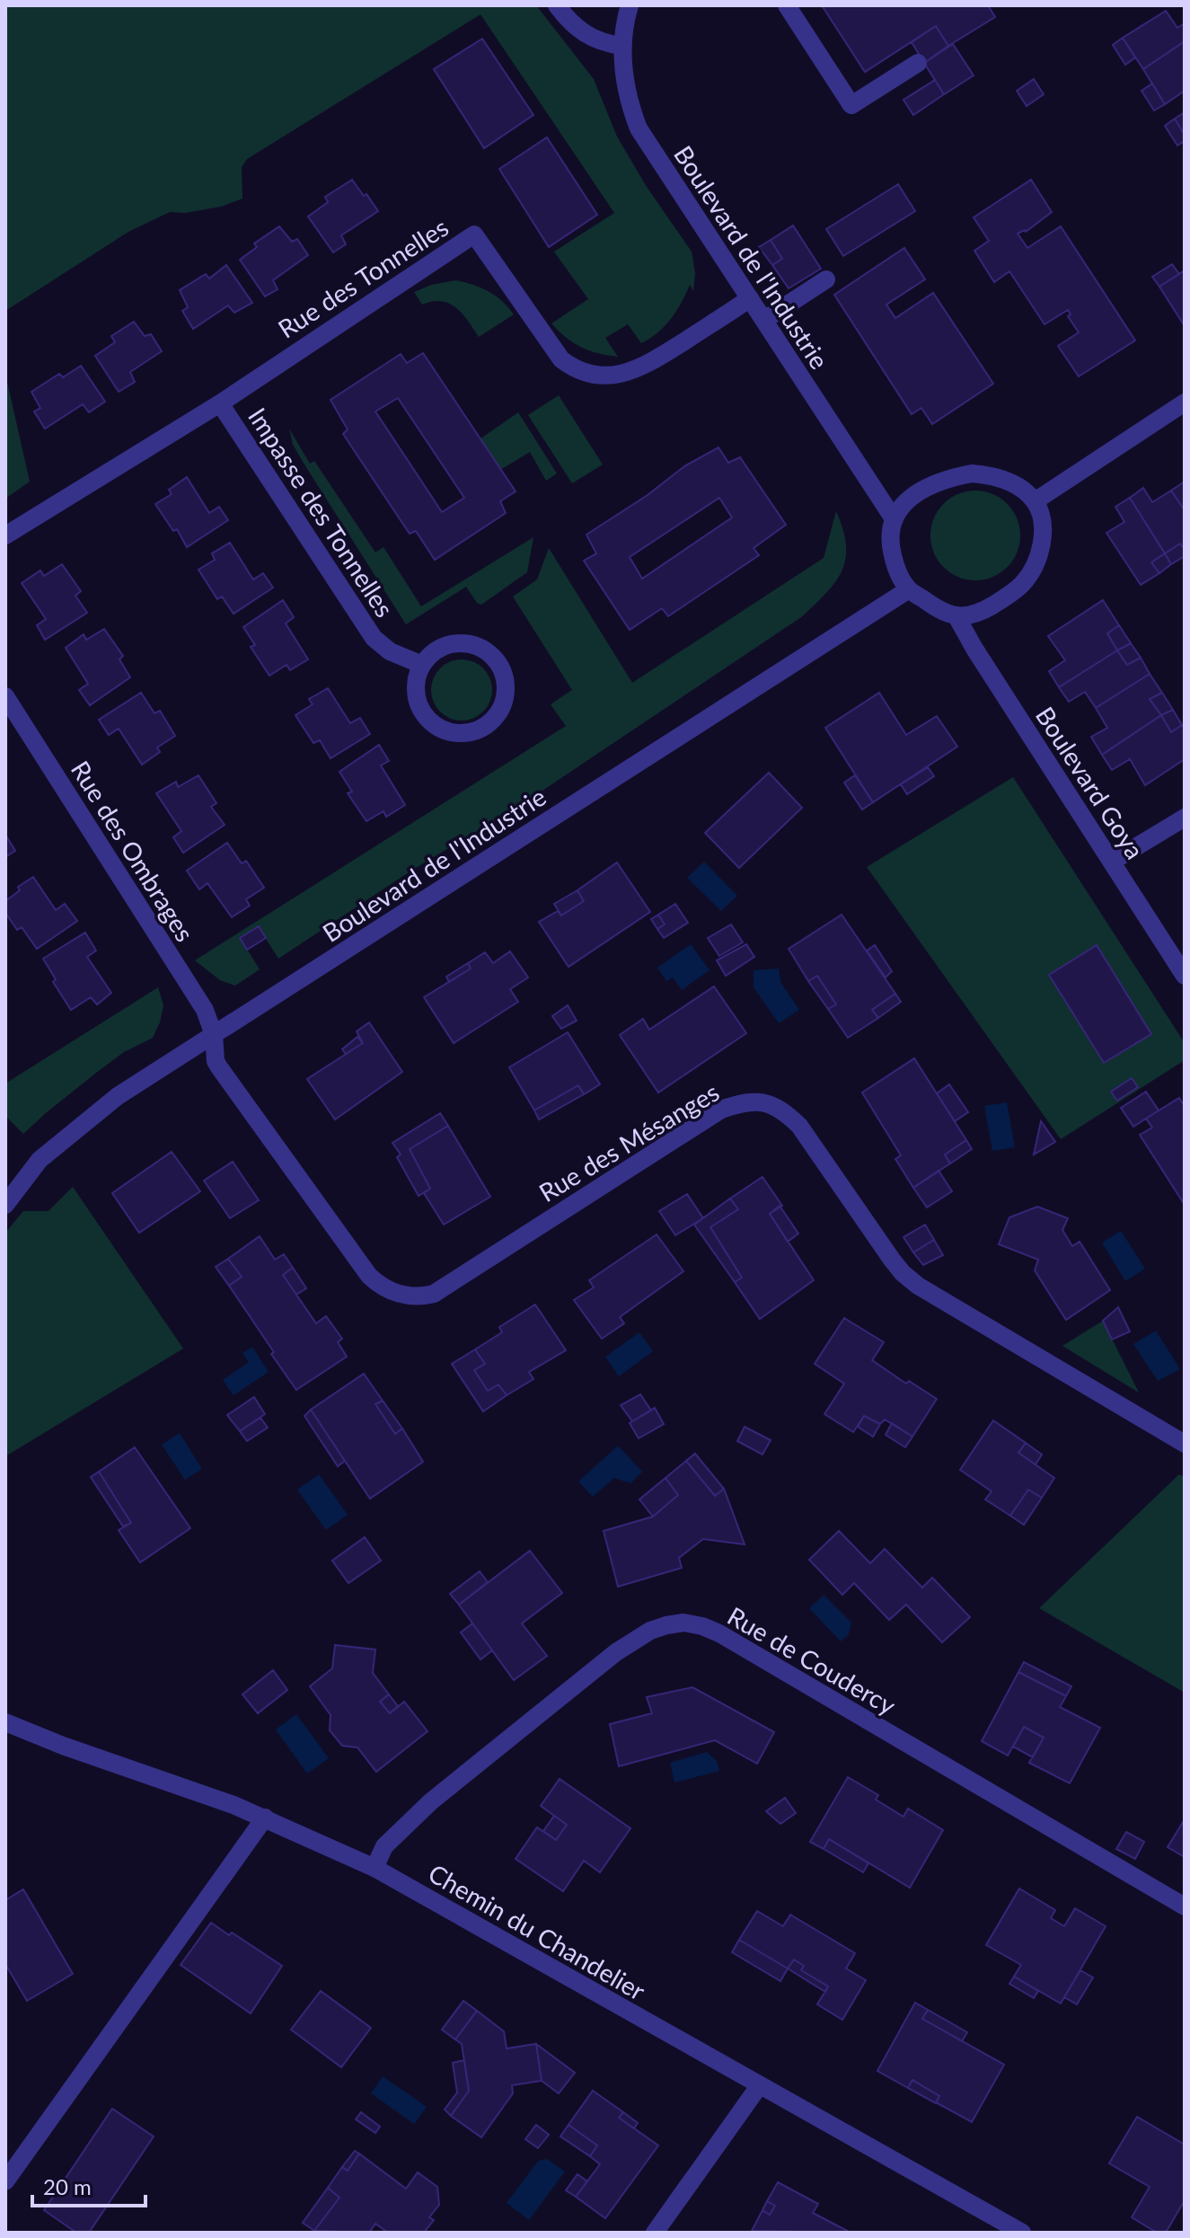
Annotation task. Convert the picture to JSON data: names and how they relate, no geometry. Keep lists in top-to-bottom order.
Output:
{
  "streets": {
    "street": [
      "Boulevard de l'Industrie",
      "Rue des Tonnelles",
      "Impasse des Tonnelles",
      "Boulevard Goya",
      "Rue des Ombrages",
      "Rue des Mésanges",
      "Rue de Coudercy",
      "Chemin du Chandelier"
    ]
  },
  "crossings": [
    ["Boulevard de l'Industrie", "Rue des Tonnelles"],
    ["Boulevard de l'Industrie", "Boulevard Goya"],
    ["Boulevard de l'Industrie", "Rue des Ombrages"],
    ["Boulevard de l'Industrie", "Rue des Mésanges"],
    ["Rue des Tonnelles", "Impasse des Tonnelles"],
    ["Rue des Ombrages", "Rue des Mésanges"],
    ["Rue de Coudercy", "Chemin du Chandelier"]
  ],
  "scale_bar": "20 m"
}
